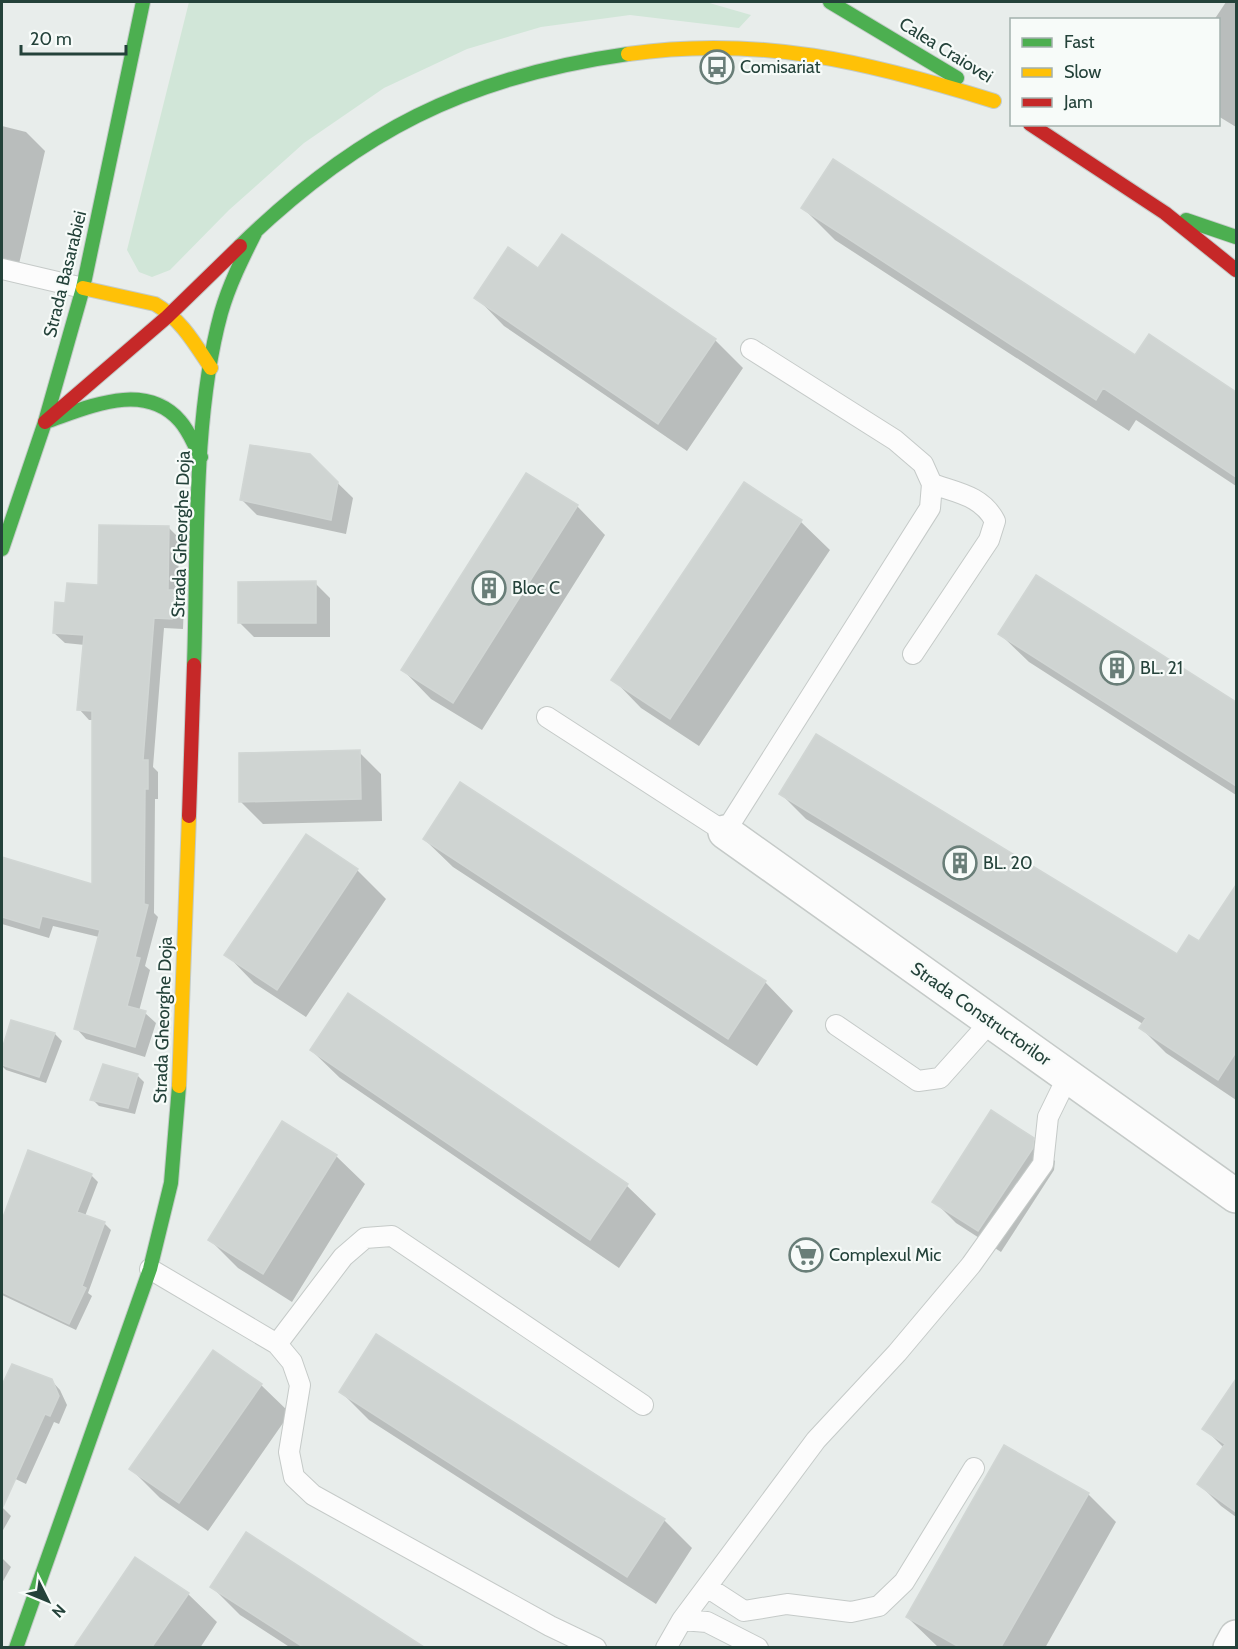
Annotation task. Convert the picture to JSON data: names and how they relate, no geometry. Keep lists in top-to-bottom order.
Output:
{
  "streets": {
    "main road": ["Calea Craiovei", "Strada Basarabiei", "Strada Gheorghe Doja"],
    "street": ["Strada Constructorilor"]
  },
  "crossings": [
    ["Calea Craiovei", "Strada Gheorghe Doja"]
  ],
  "places": {
    "bus stop": ["Comisariat"],
    "building": ["Bloc C", "BL. 21", "BL. 20"],
    "supermarket": ["Complexul Mic"]
  },
  "legend": ["Fast", "Slow", "Jam"],
  "scale_bar": "20 m",
  "north": "bottom right"
}
